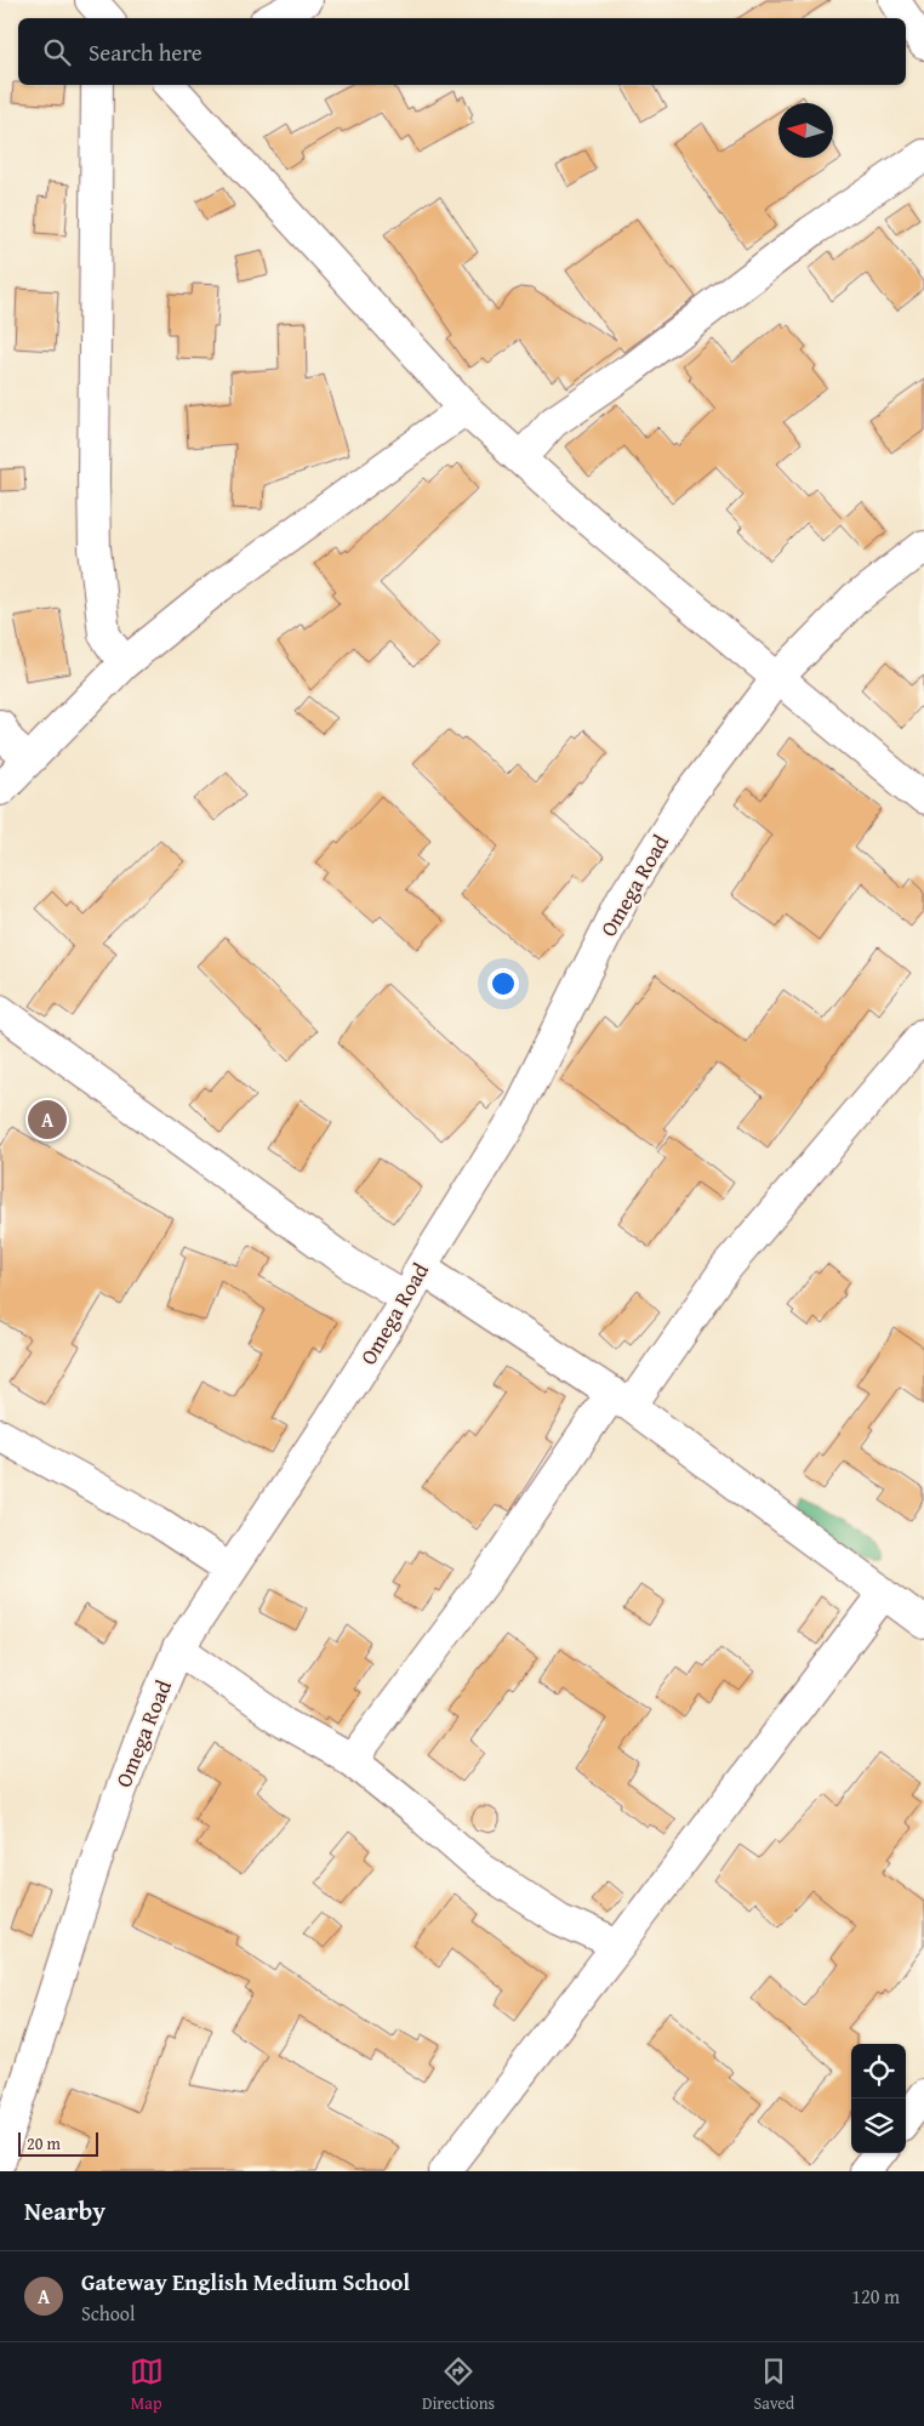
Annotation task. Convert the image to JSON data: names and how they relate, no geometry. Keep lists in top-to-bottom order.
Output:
{
  "streets": {
    "street": ["Omega Road"]
  },
  "scale_bar": "20 m",
  "north": "left",
  "page": {
    "search": "Search here",
    "pins": "A",
    "scale": "20 m",
    "heading": "Nearby",
    "list": [
      {
        "mark": "A",
        "name": "Gateway English Medium School",
        "note": "School",
        "value": "120 m"
      }
    ],
    "nav": ["Map", "Directions", "Saved"]
  }
}
